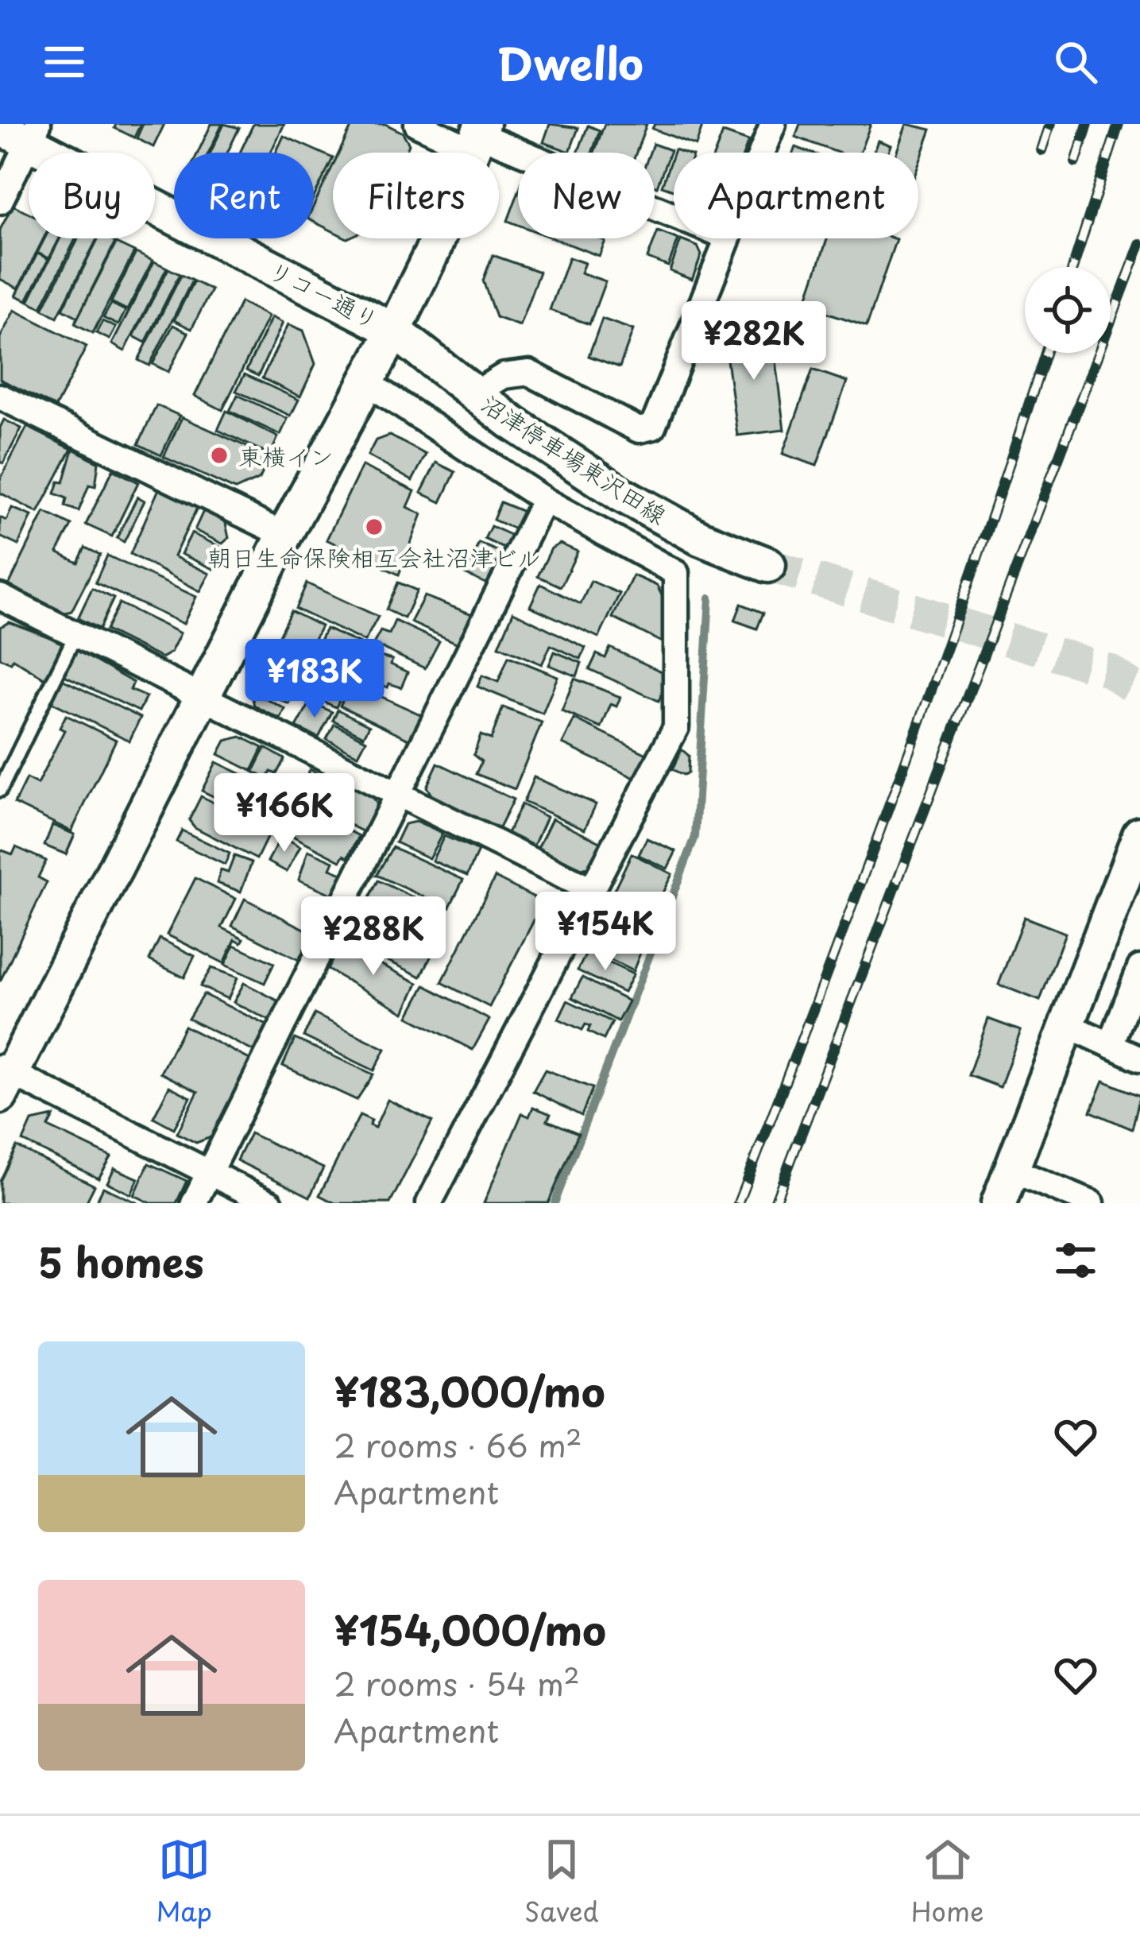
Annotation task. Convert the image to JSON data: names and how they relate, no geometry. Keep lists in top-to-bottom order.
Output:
{
  "streets": {
    "street": ["リコー通り", "沼津停車場東沢田線"]
  },
  "crossings": [
    ["リコー通り", "沼津停車場東沢田線"]
  ],
  "places": ["東横イン", "朝日生命保険相互会社沼津ビル"],
  "page": {
    "header": "Dwello",
    "chip": [
      "Buy",
      "Rent",
      "Filters",
      "New",
      "Apartment"
    ],
    "price": [
      "¥282K",
      "¥183K",
      "¥166K",
      "¥154K",
      "¥288K"
    ],
    "heading": "5 homes",
    "list": [
      {
        "name": "¥183,000/mo",
        "note": "2 rooms · 66 m² · Apartment"
      },
      {
        "name": "¥154,000/mo",
        "note": "2 rooms · 54 m² · Apartment"
      }
    ],
    "tabs": ["Map", "Saved", "Home"]
  }
}
